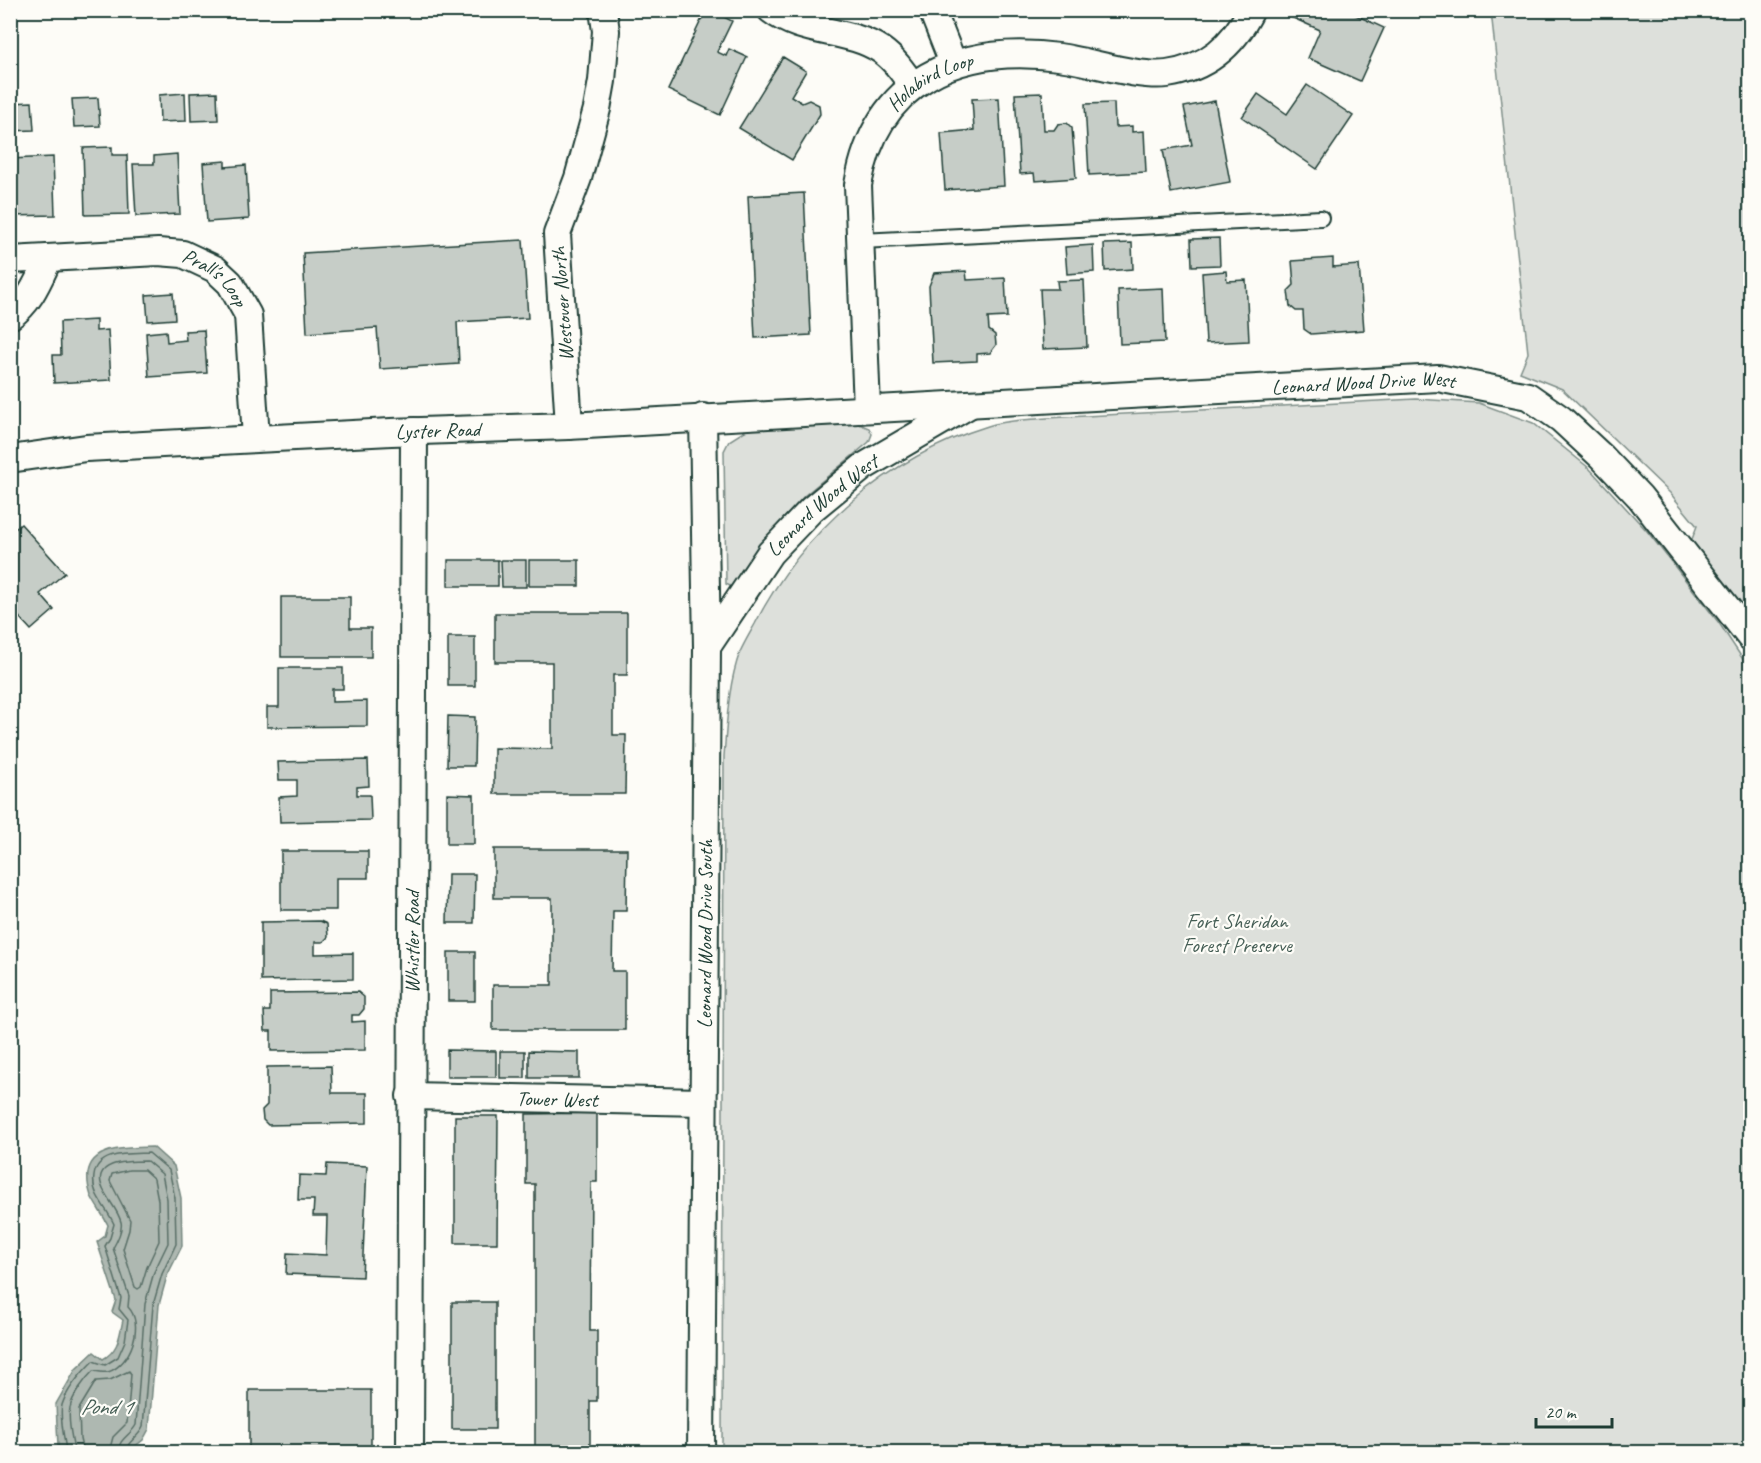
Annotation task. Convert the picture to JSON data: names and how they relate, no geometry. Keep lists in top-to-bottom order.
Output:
{
  "streets": {
    "street": [
      "Holabird Loop",
      "Prall's Loop",
      "Westover North",
      "Leonard Wood Drive West",
      "Lyster Road",
      "Leonard Wood West",
      "Leonard Wood Drive South",
      "Whistler Road",
      "Tower West"
    ]
  },
  "crossings": [
    ["Holabird Loop", "Leonard Wood Drive West"],
    ["Holabird Loop", "Lyster Road"],
    ["Prall's Loop", "Lyster Road"],
    ["Westover North", "Lyster Road"],
    ["Leonard Wood Drive West", "Lyster Road"],
    ["Leonard Wood Drive West", "Leonard Wood West"],
    ["Lyster Road", "Leonard Wood Drive South"],
    ["Lyster Road", "Whistler Road"],
    ["Leonard Wood West", "Leonard Wood Drive South"],
    ["Leonard Wood Drive South", "Tower West"],
    ["Whistler Road", "Tower West"]
  ],
  "water": ["Pond 1"],
  "parks": ["Fort Sheridan Forest Preserve"],
  "scale_bar": "20 m"
}
